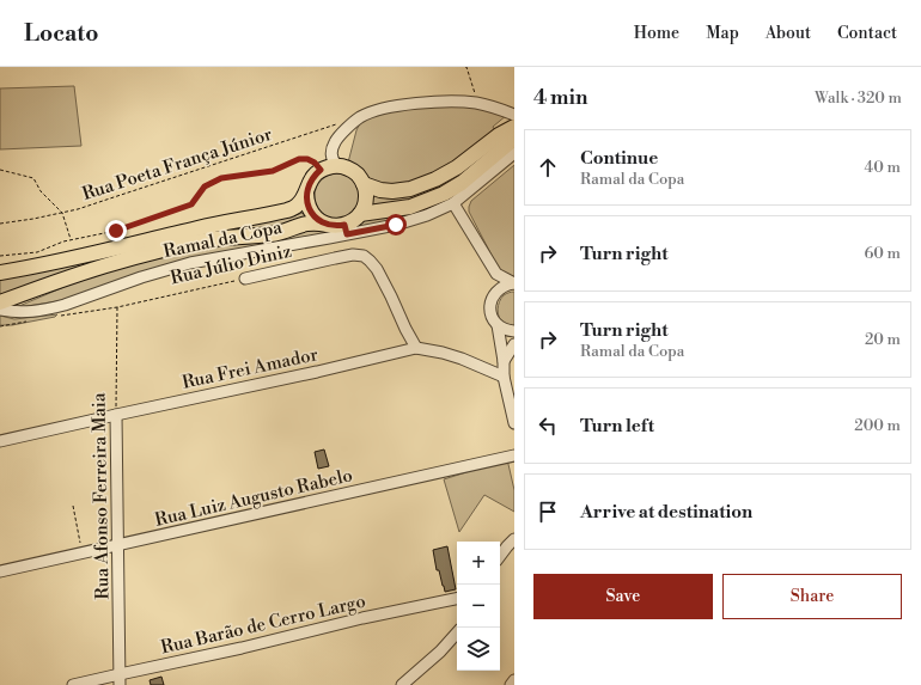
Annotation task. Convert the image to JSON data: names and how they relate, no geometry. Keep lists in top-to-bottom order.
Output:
{
  "streets": {
    "main road": ["Ramal da Copa"],
    "street": [
      "Rua Júlio Diniz",
      "Rua Frei Amador",
      "Rua Afonso Ferreira Maia",
      "Rua Luiz Augusto Rabelo",
      "Rua Barão de Cerro Largo"
    ],
    "path": ["Rua Poeta França Júnior"]
  },
  "crossings": [
    ["Rua Júlio Diniz", "Rua Frei Amador"],
    ["Rua Júlio Diniz", "Rua Afonso Ferreira Maia"],
    ["Rua Frei Amador", "Rua Afonso Ferreira Maia"],
    ["Rua Afonso Ferreira Maia", "Rua Luiz Augusto Rabelo"],
    ["Rua Afonso Ferreira Maia", "Rua Barão de Cerro Largo"]
  ],
  "page": {
    "header": "Locato",
    "nav": [
      "Home",
      "Map",
      "About",
      "Contact"
    ],
    "heading": ["4 min", "Walk · 320 m"],
    "list": [
      ["Continue", "Ramal da Copa", "40 m"],
      ["Turn right", "60 m"],
      ["Turn right", "Ramal da Copa", "20 m"],
      ["Turn left", "200 m"],
      "Arrive at destination"
    ],
    "map_buttons": ["+", "−"],
    "buttons": ["Save", "Share"]
  }
}
